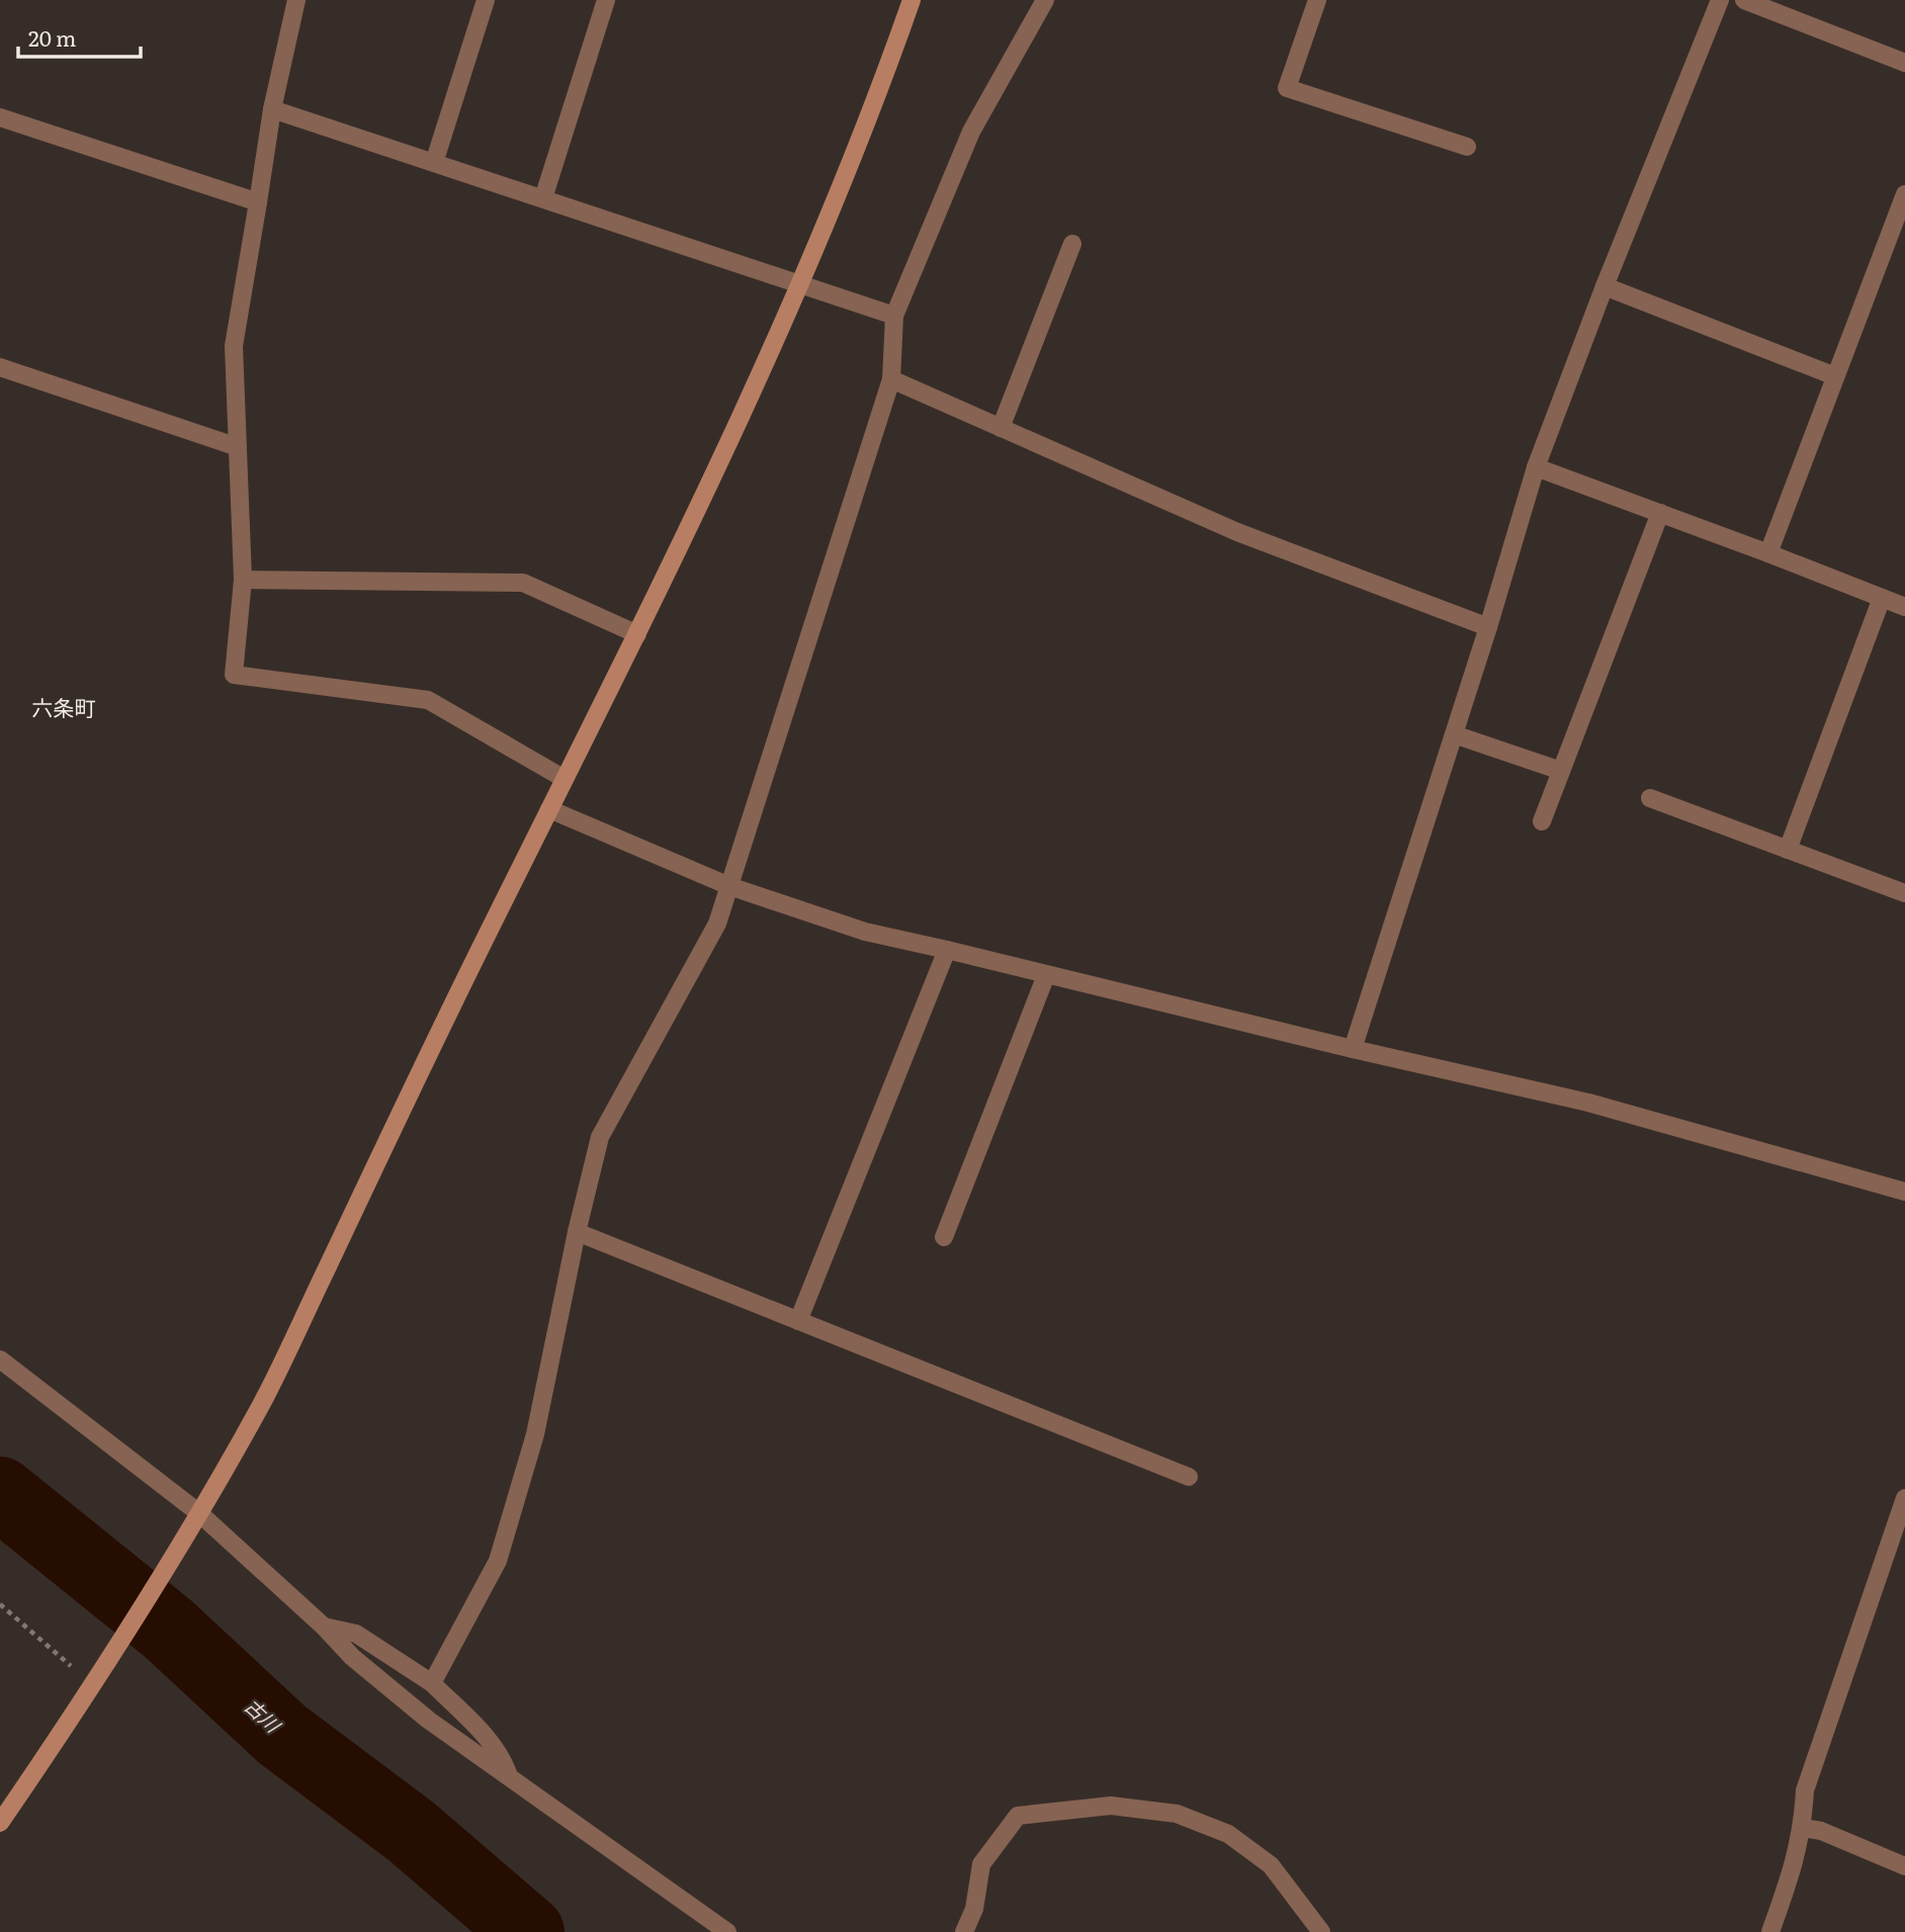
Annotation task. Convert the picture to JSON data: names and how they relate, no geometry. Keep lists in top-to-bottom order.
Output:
{
  "districts": ["六条町"],
  "water": ["古川"],
  "scale_bar": "20 m"
}
